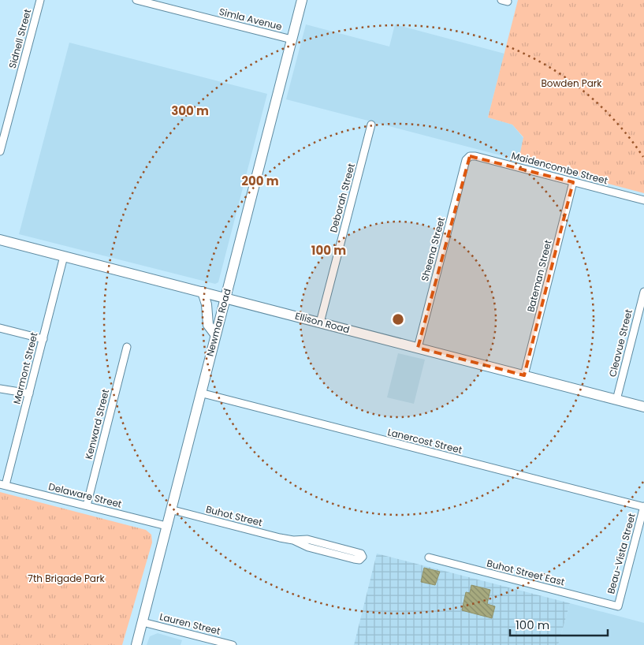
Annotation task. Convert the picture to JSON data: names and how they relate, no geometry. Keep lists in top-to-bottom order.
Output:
{
  "streets": {
    "main road": ["Newman Road", "Ellison Road"],
    "street": [
      "Simla Avenue",
      "Sidnell Street",
      "Maidencombe Street",
      "Deborah Street",
      "Sheena Street",
      "Bateman Street",
      "Cleavue Street",
      "Marmont Street",
      "Kenward Street",
      "Lanercost Street",
      "Delaware Street",
      "Buhot Street",
      "Beau-Vista Street",
      "Buhot Street East",
      "Lauren Street"
    ]
  },
  "crossings": [
    ["Simla Avenue", "Newman Road"],
    ["Maidencombe Street", "Sheena Street"],
    ["Maidencombe Street", "Bateman Street"],
    ["Deborah Street", "Ellison Road"],
    ["Sheena Street", "Ellison Road"],
    ["Bateman Street", "Ellison Road"],
    ["Newman Road", "Ellison Road"],
    ["Newman Road", "Lanercost Street"],
    ["Newman Road", "Delaware Street"],
    ["Newman Road", "Buhot Street"],
    ["Newman Road", "Lauren Street"],
    ["Ellison Road", "Cleavue Street"],
    ["Ellison Road", "Marmont Street"],
    ["Marmont Street", "Delaware Street"],
    ["Kenward Street", "Delaware Street"],
    ["Lanercost Street", "Beau-Vista Street"],
    ["Beau-Vista Street", "Buhot Street East"]
  ],
  "parks": ["Bowden Park", "7th Brigade Park"],
  "scale_bar": "100 m",
  "rings": ["300 m", "200 m", "100 m"]
}
